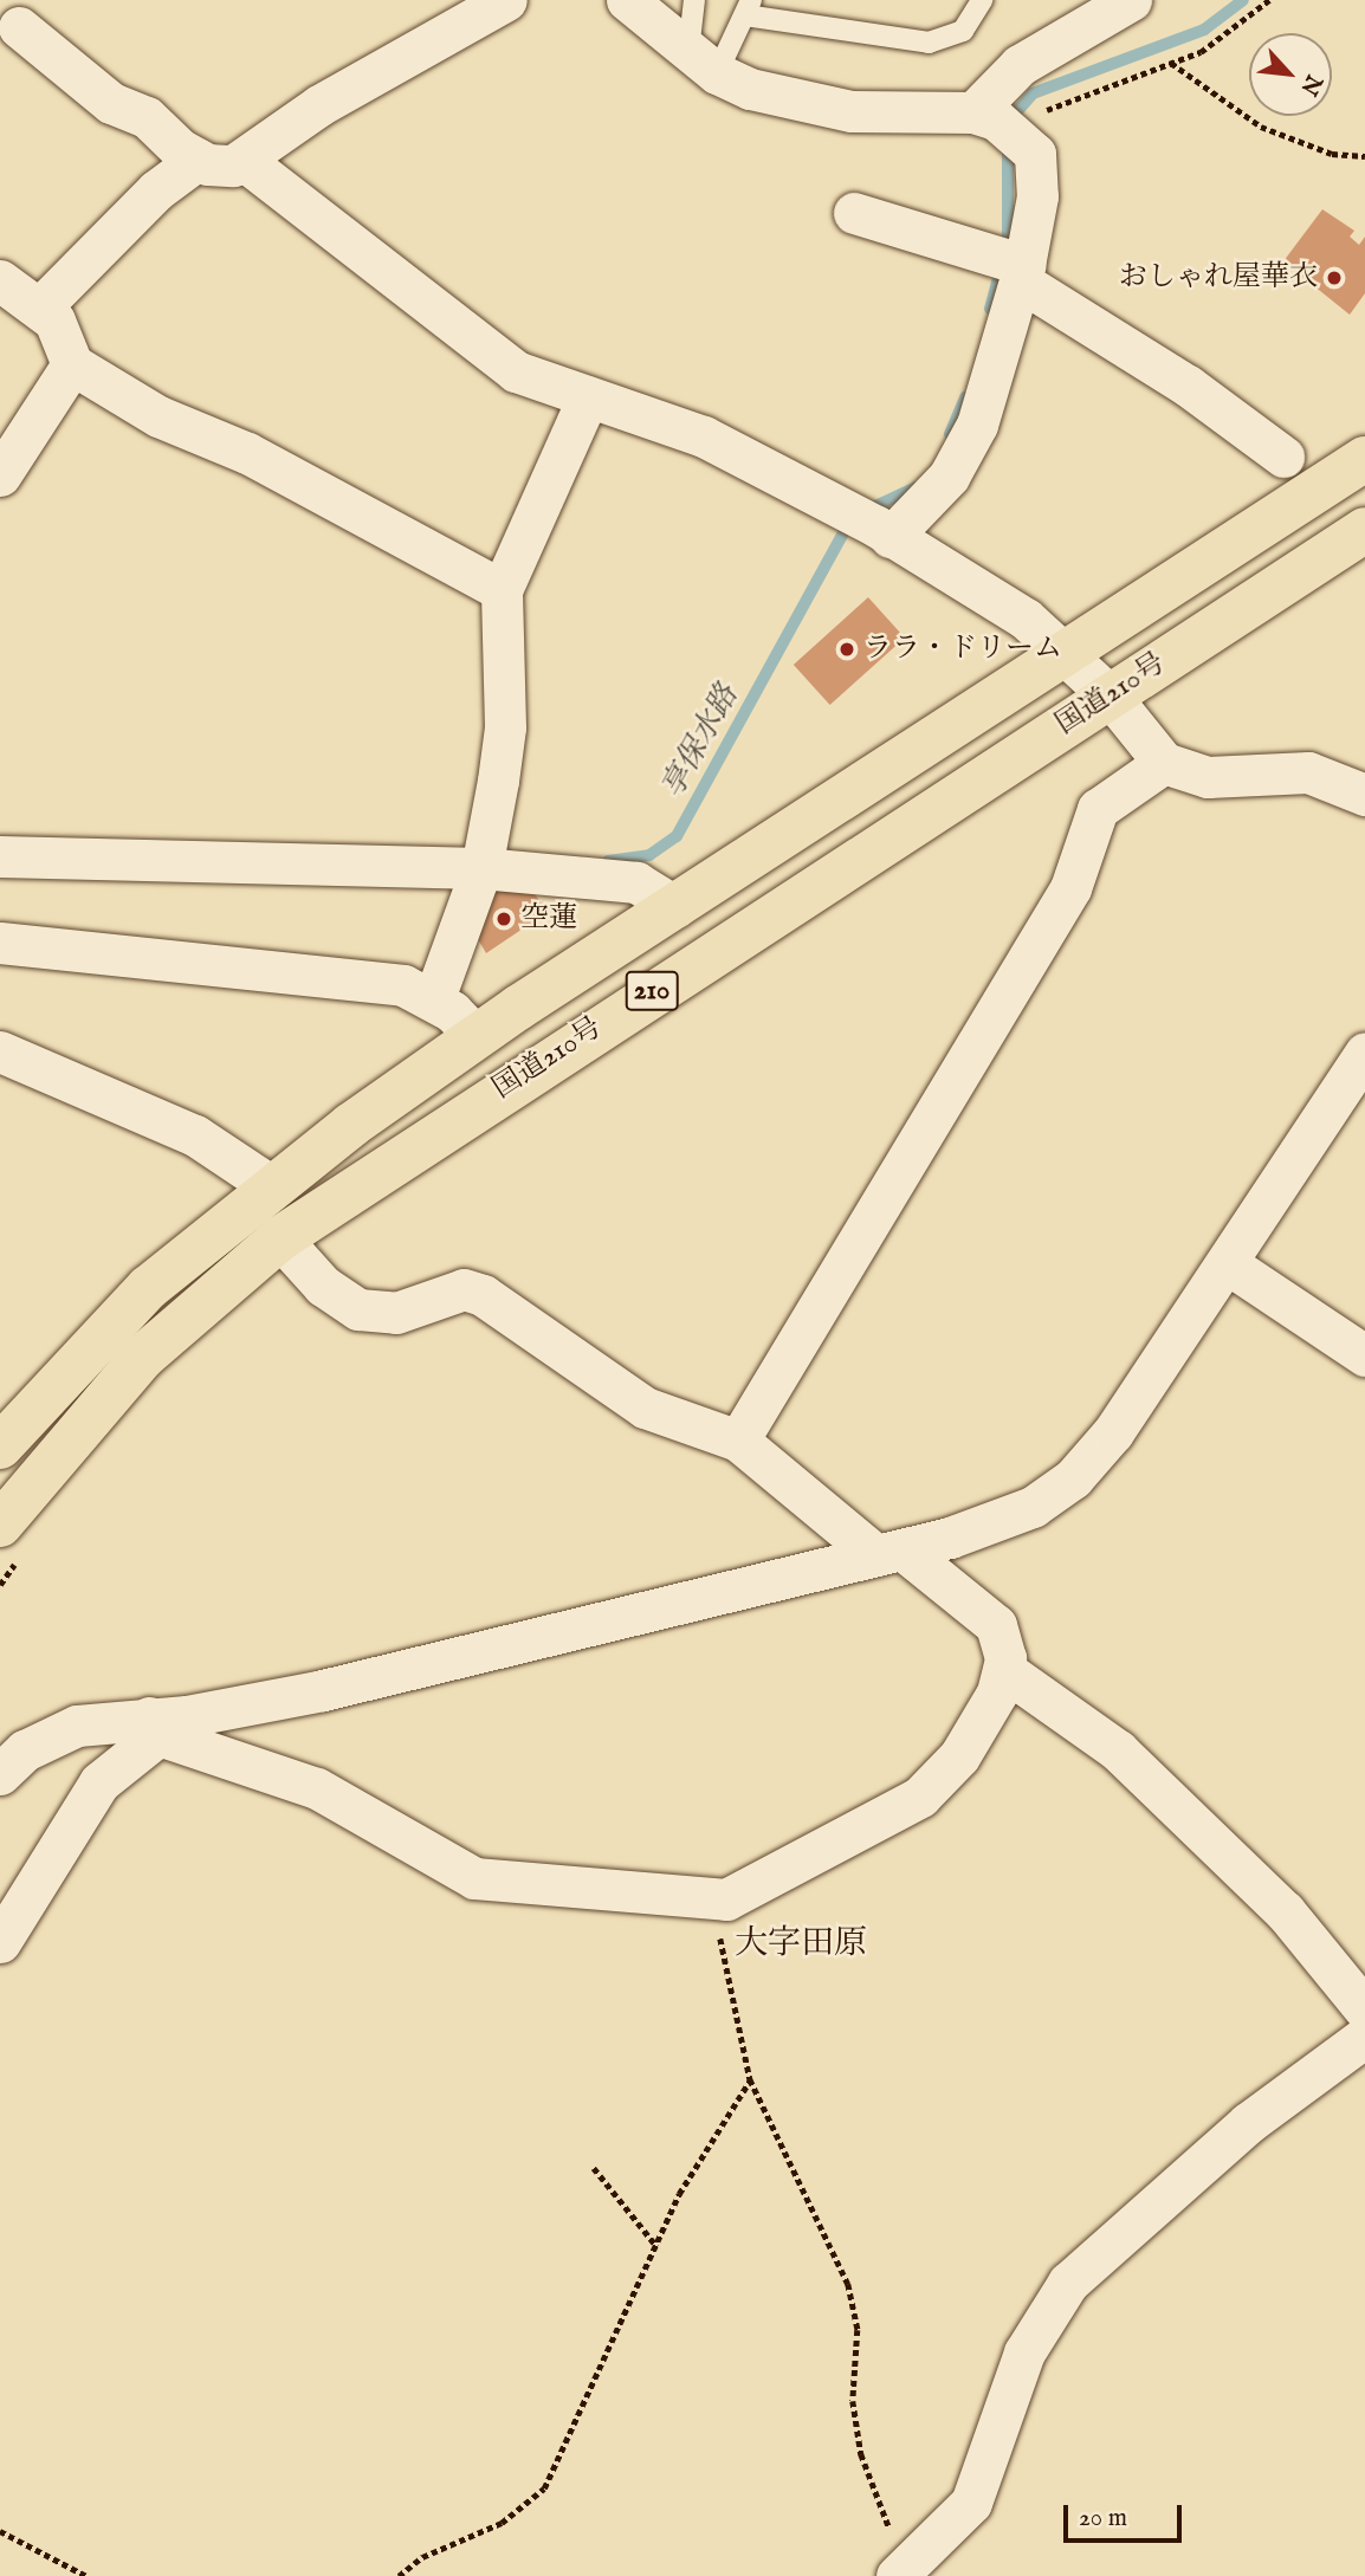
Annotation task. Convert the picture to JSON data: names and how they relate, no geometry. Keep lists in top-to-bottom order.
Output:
{
  "streets": {
    "highway": ["国道210号", "210"]
  },
  "districts": ["大字田原"],
  "water": ["享保水路"],
  "places": ["おしゃれ屋華衣", "ララ・ドリーム", "空蓮"],
  "scale_bar": "20 m",
  "north": "bottom right"
}
